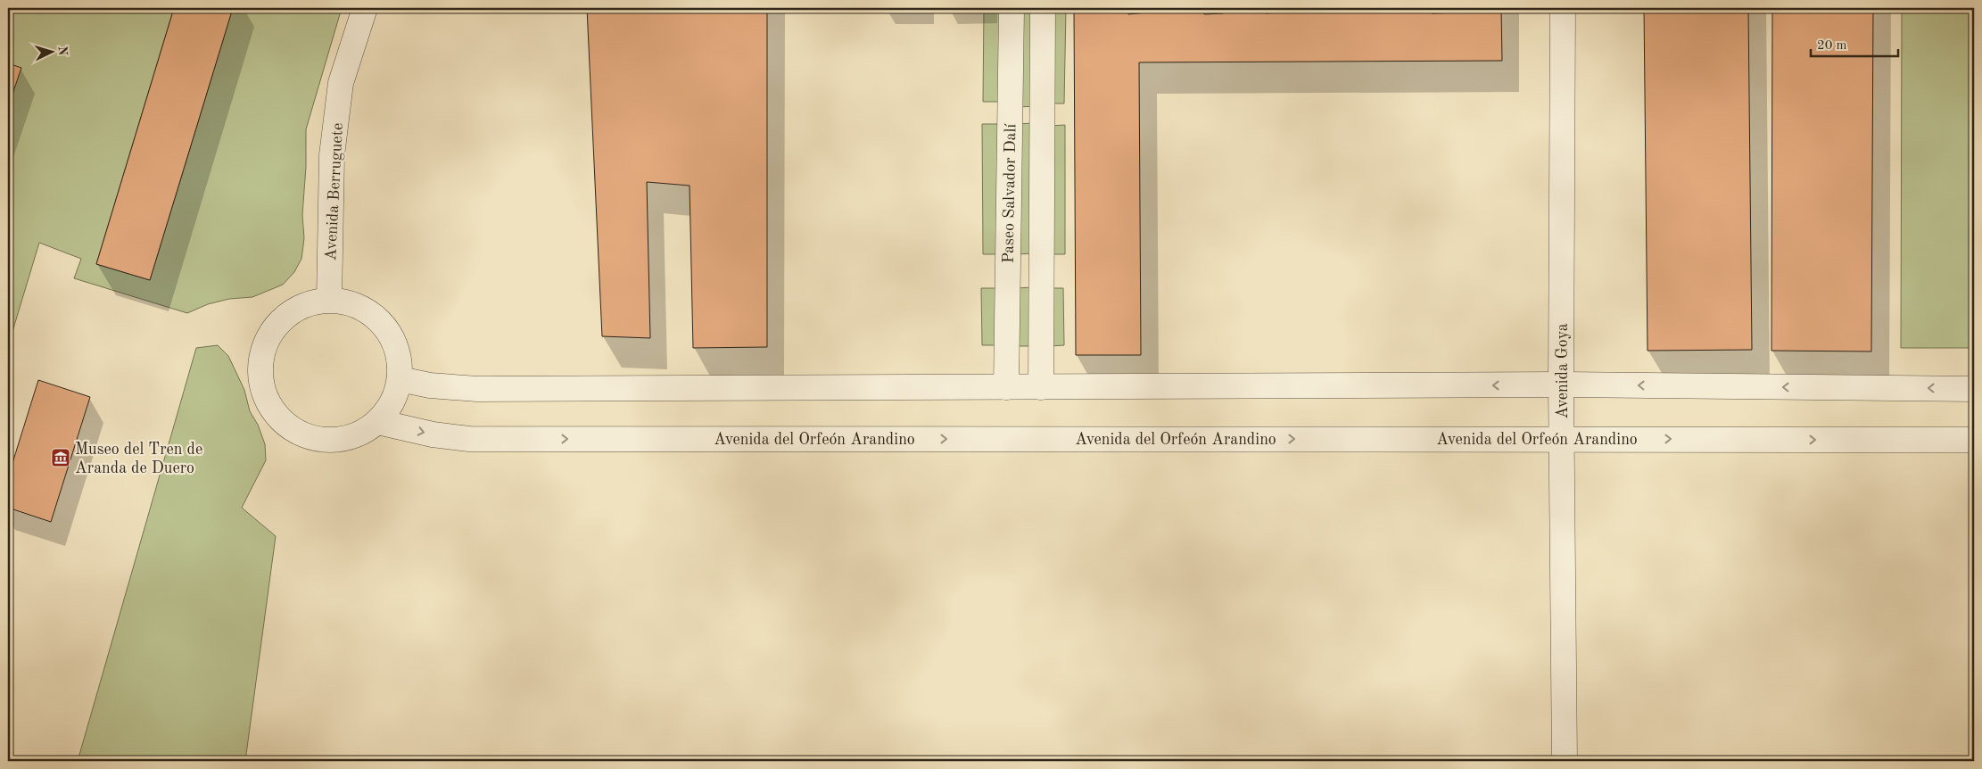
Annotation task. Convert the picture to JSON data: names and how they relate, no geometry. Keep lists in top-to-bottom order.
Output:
{
  "streets": {
    "street": [
      "Avenida Berruguete",
      "Paseo Salvador Dalí",
      "Avenida Goya",
      "Avenida del Orfeón Arandino"
    ]
  },
  "crossings": [
    ["Avenida Berruguete", "Avenida del Orfeón Arandino"],
    ["Avenida Goya", "Avenida del Orfeón Arandino"]
  ],
  "places": {
    "museum": ["Museo del Tren de Aranda de Duero"]
  },
  "scale_bar": "20 m",
  "north": "right"
}
